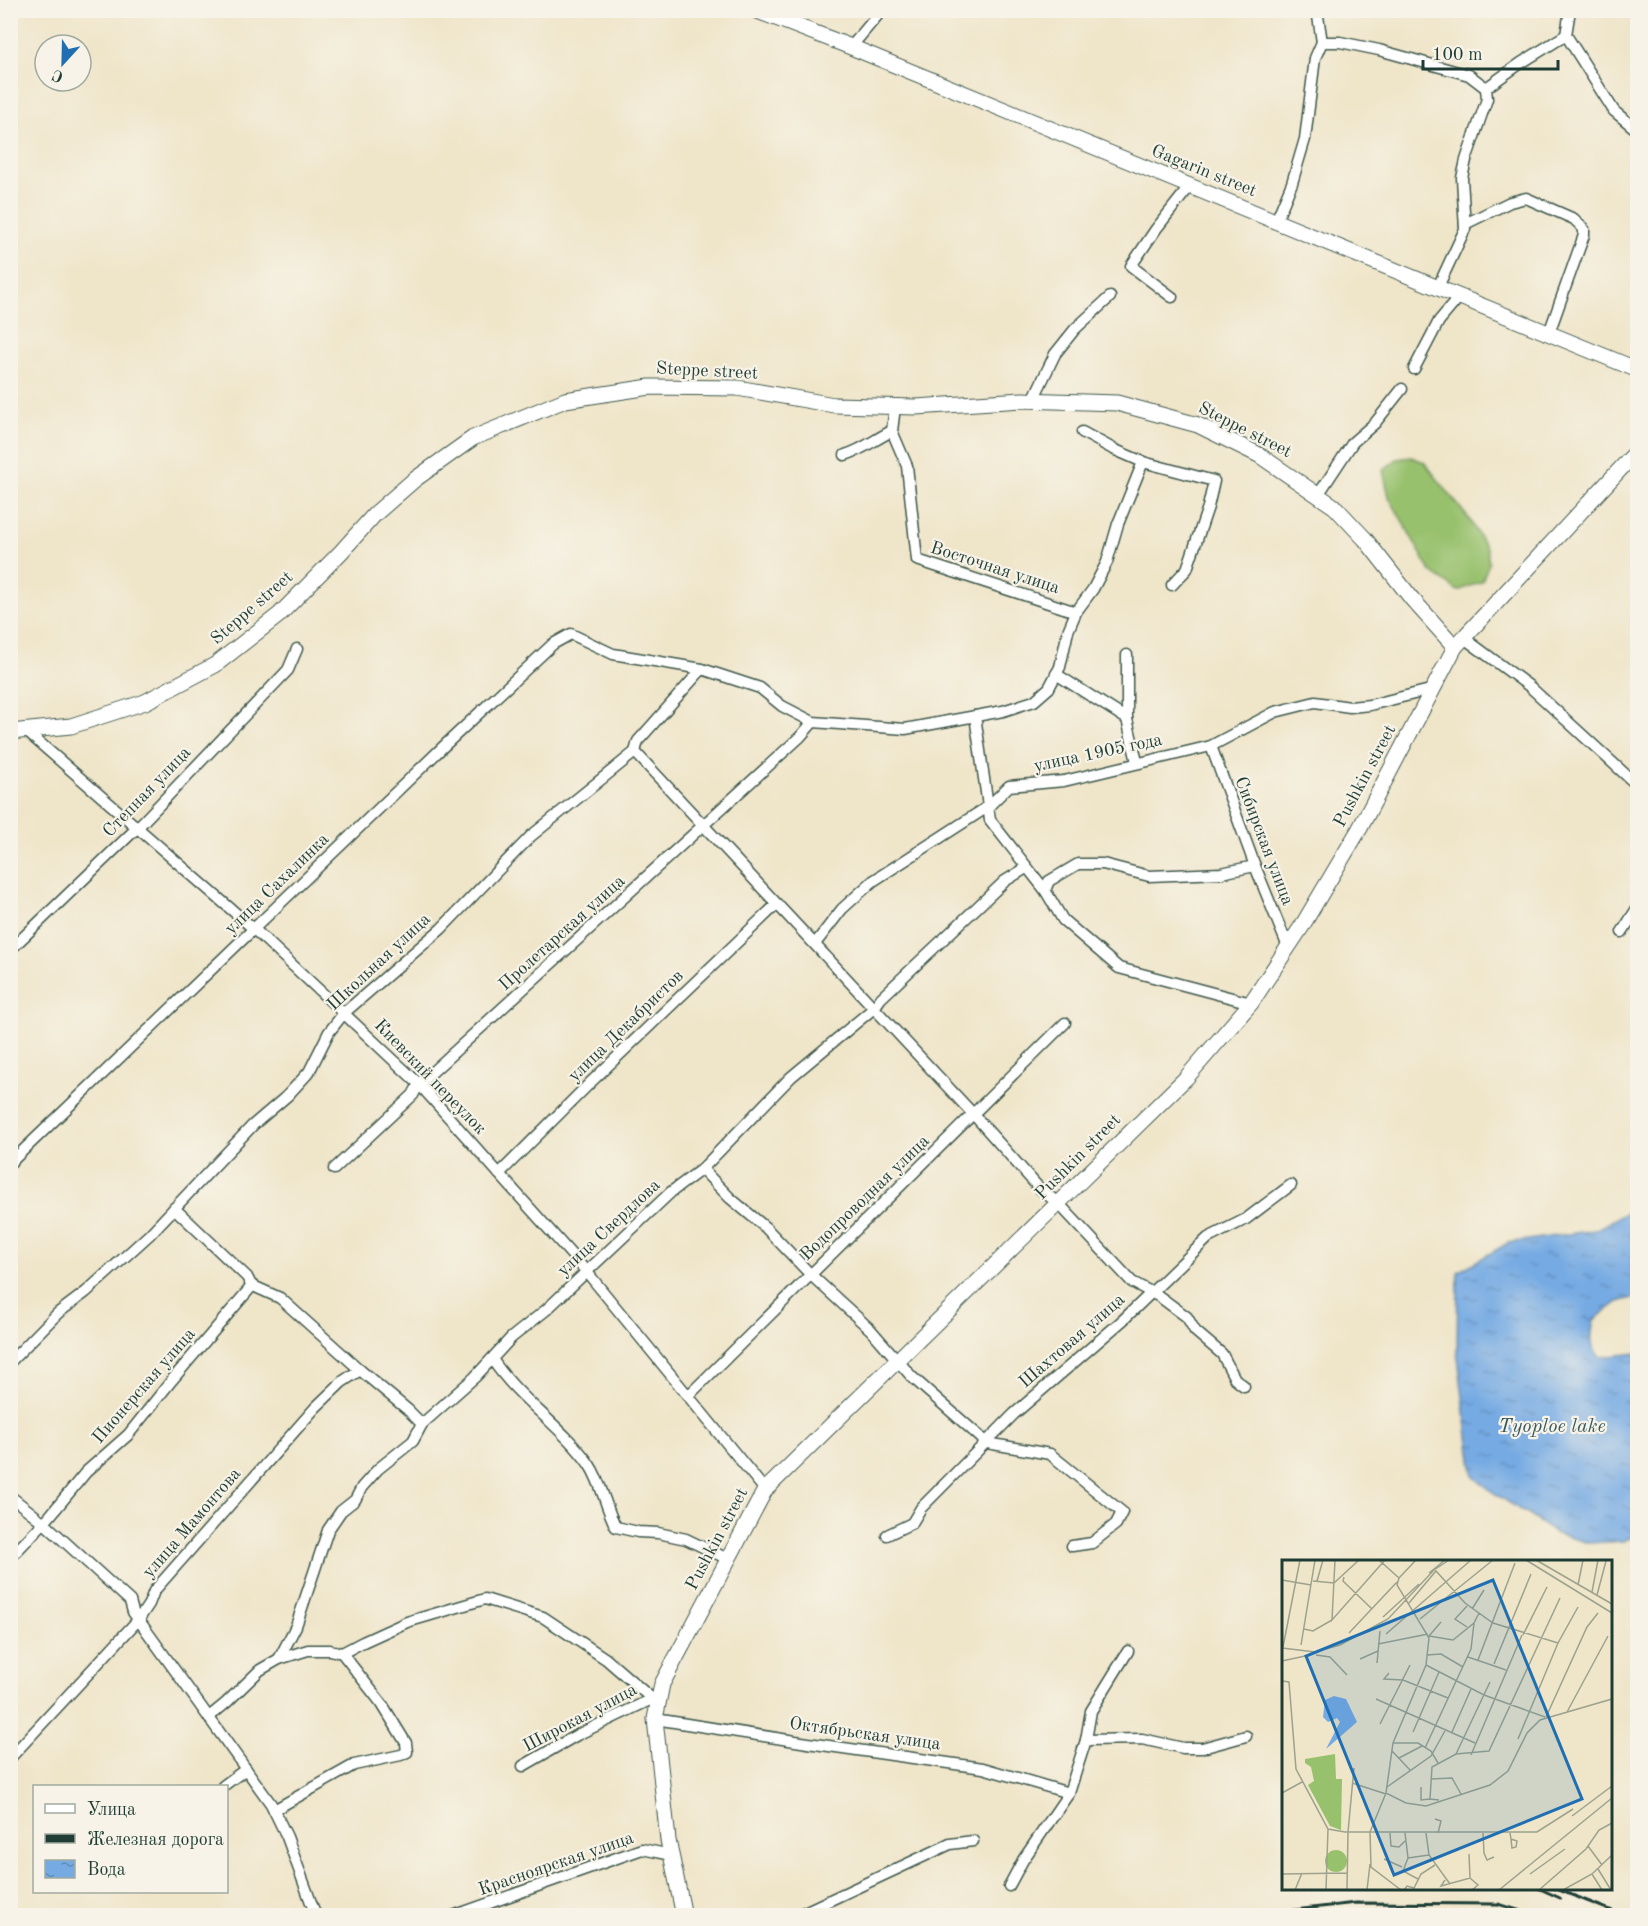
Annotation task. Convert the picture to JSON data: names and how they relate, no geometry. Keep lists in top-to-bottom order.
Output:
{
  "streets": {
    "street": [
      "Gagarin street",
      "Steppe street",
      "Восточная улица",
      "улица 1905 года",
      "Pushkin street",
      "Степная улица",
      "Сибирская улица",
      "улица Сахалинка",
      "Пролетарская улица",
      "Школьная улица",
      "улица Декабристов",
      "Киевский переулок",
      "Водопроводная улица",
      "улица Свердлова",
      "Шахтовая улица",
      "Пионерская улица",
      "улица Мамонтова",
      "Широкая улица",
      "Октябрьская улица",
      "Красноярская улица"
    ]
  },
  "crossings": [
    ["Steppe street", "Pushkin street"],
    ["Steppe street", "Киевский переулок"],
    ["улица 1905 года", "Pushkin street"],
    ["улица 1905 года", "Сибирская улица"],
    ["Pushkin street", "Сибирская улица"],
    ["Pushkin street", "Киевский переулок"],
    ["Pushkin street", "Широкая улица"],
    ["Pushkin street", "Октябрьская улица"],
    ["Pushkin street", "Красноярская улица"],
    ["Степная улица", "Киевский переулок"],
    ["улица Сахалинка", "Школьная улица"],
    ["улица Сахалинка", "Киевский переулок"],
    ["Пролетарская улица", "Киевский переулок"],
    ["Школьная улица", "Киевский переулок"],
    ["улица Декабристов", "Киевский переулок"],
    ["Киевский переулок", "Водопроводная улица"],
    ["Киевский переулок", "улица Свердлова"],
    ["Широкая улица", "Октябрьская улица"]
  ],
  "water": ["Tyoploe lake"],
  "legend": ["Улица", "Железная дорога", "Вода"],
  "scale_bar": "100 m",
  "north": "bottom"
}
